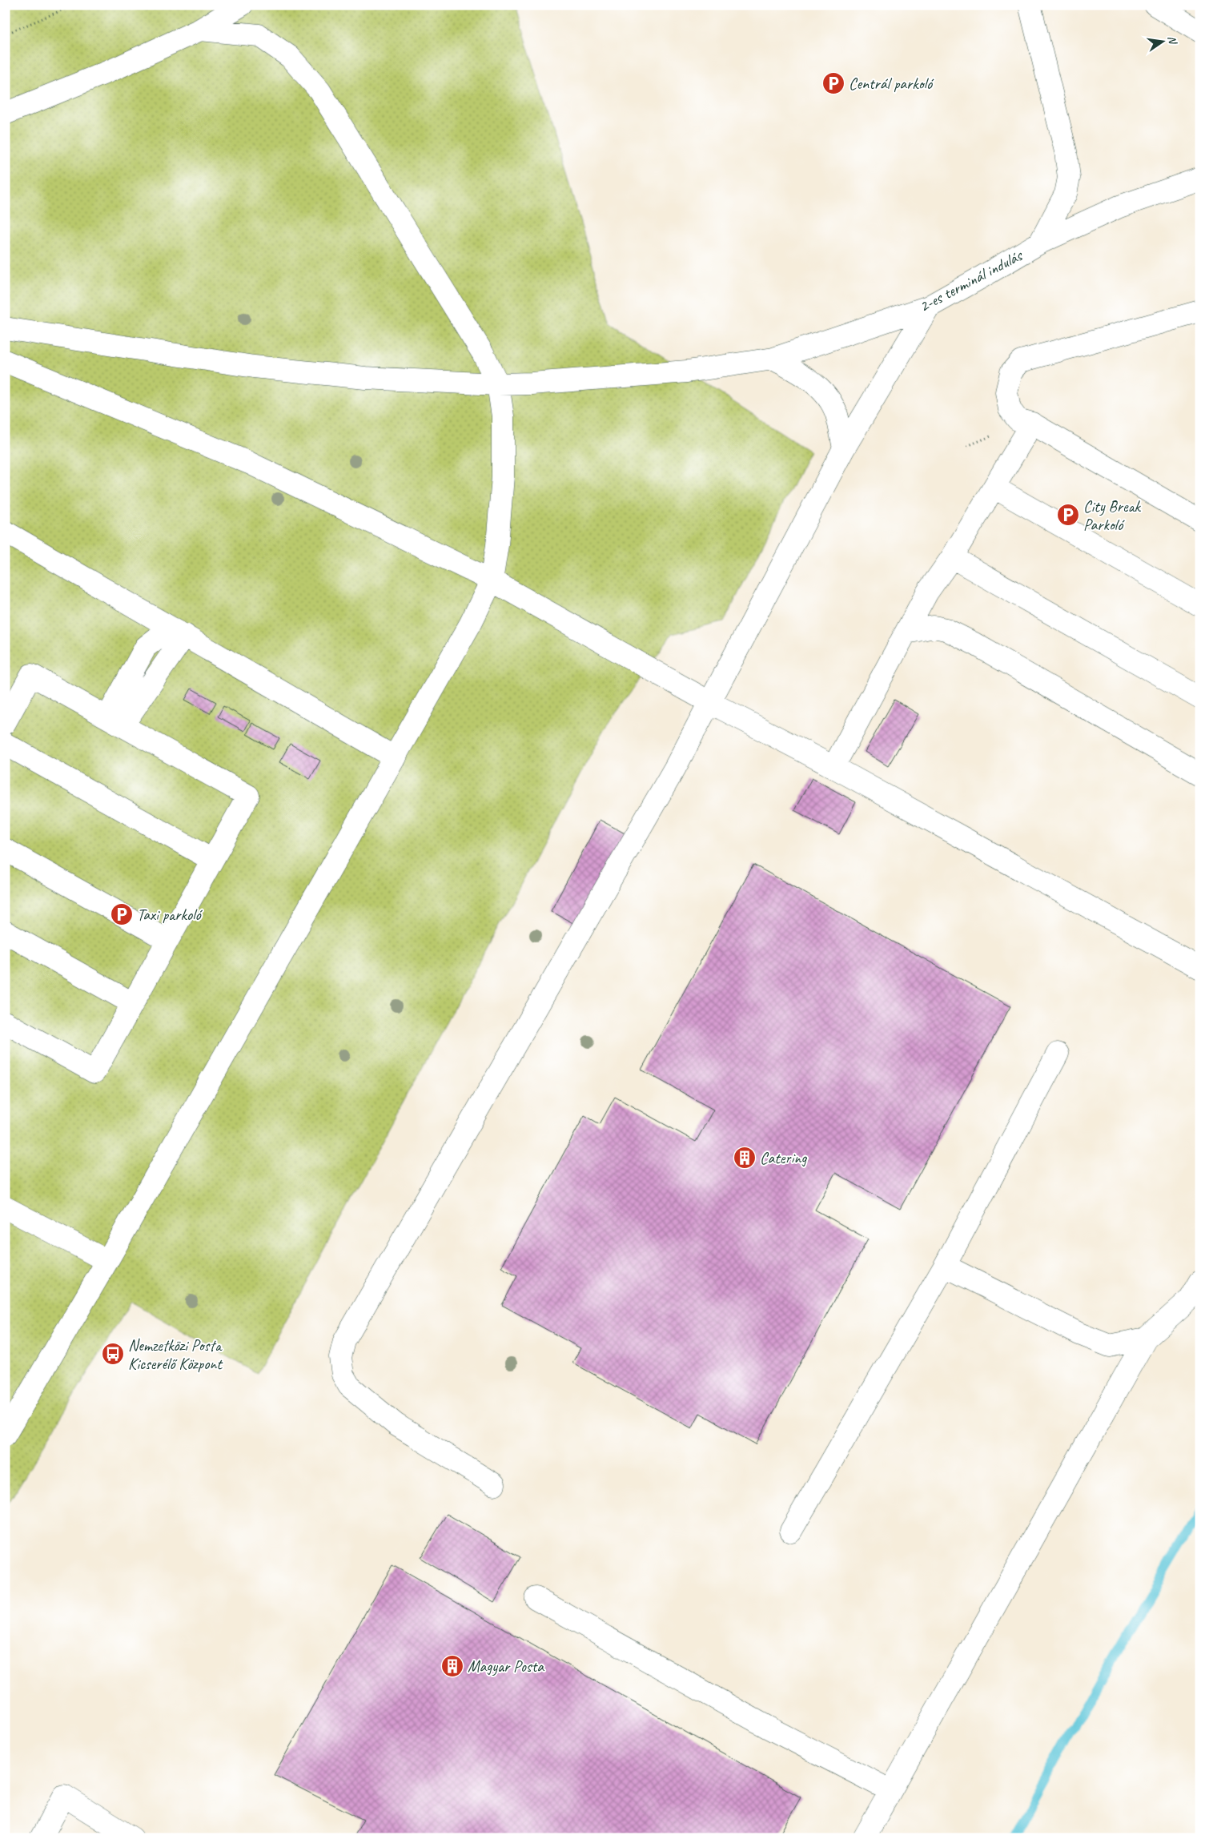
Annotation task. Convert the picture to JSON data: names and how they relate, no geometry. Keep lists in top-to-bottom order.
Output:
{
  "streets": {
    "street": ["2-es terminál indulás"]
  },
  "places": {
    "parking": ["Centrál parkoló", "City Break Parkoló", "Taxi parkoló"],
    "building": ["Catering", "Magyar Posta"],
    "bus stop": ["Nemzetközi Posta Kicserélő Központ"]
  },
  "north": "right"
}
